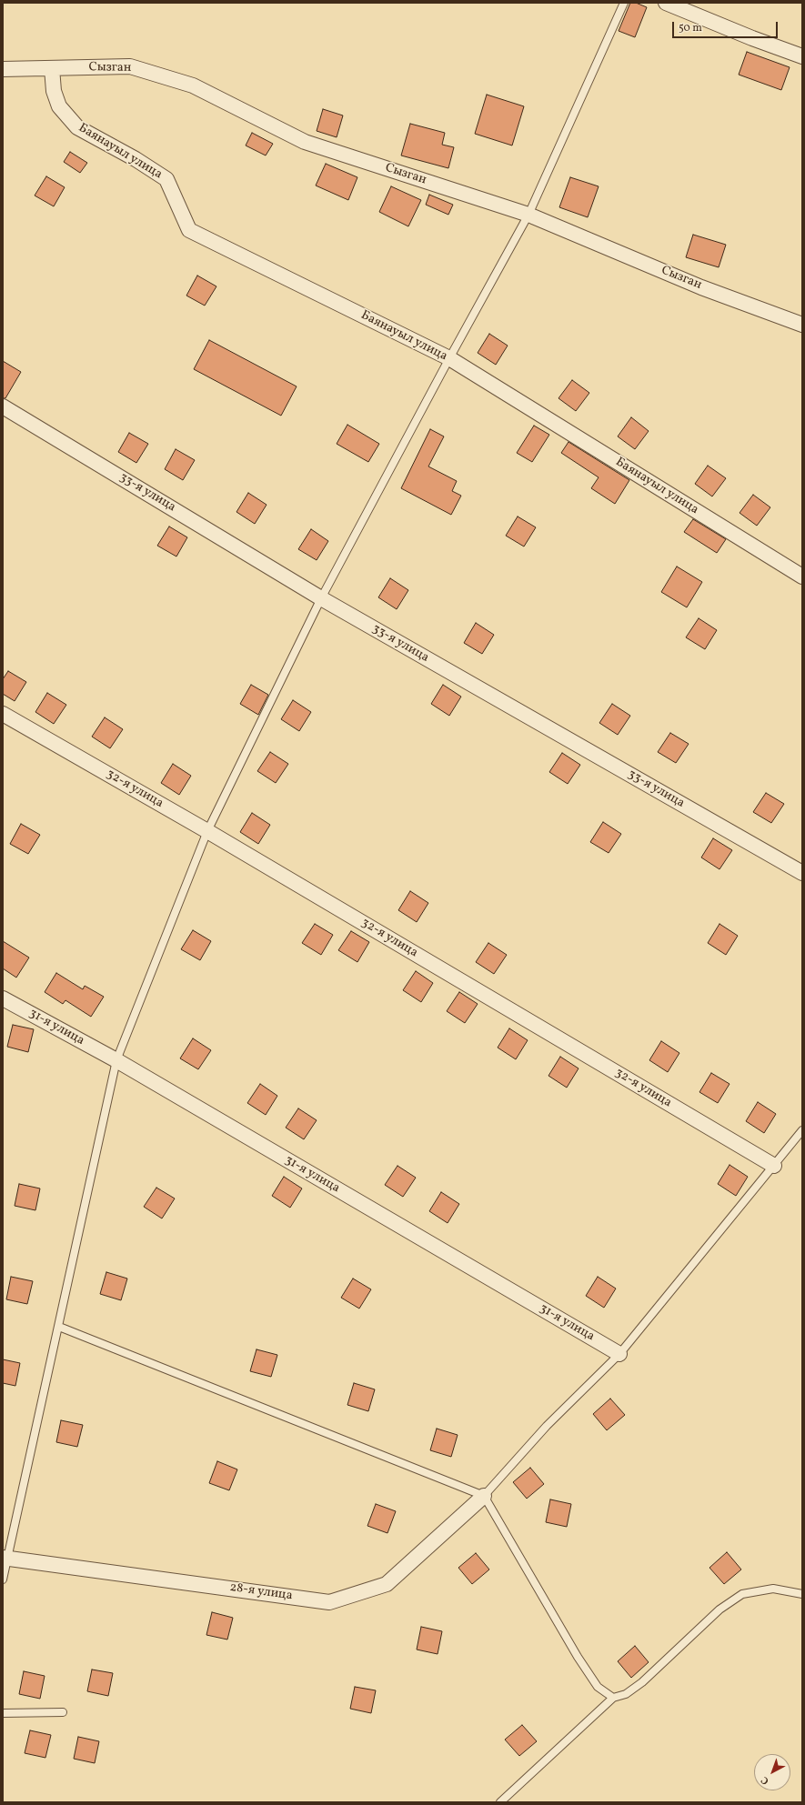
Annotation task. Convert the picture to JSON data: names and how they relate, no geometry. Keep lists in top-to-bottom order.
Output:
{
  "streets": {
    "street": [
      "Сызган",
      "Баянауыл улица",
      "33-я улица",
      "32-я улица",
      "31-я улица",
      "28-я улица"
    ]
  },
  "crossings": [
    ["Сызган", "Баянауыл улица"]
  ],
  "scale_bar": "50 m",
  "north": "bottom left"
}
